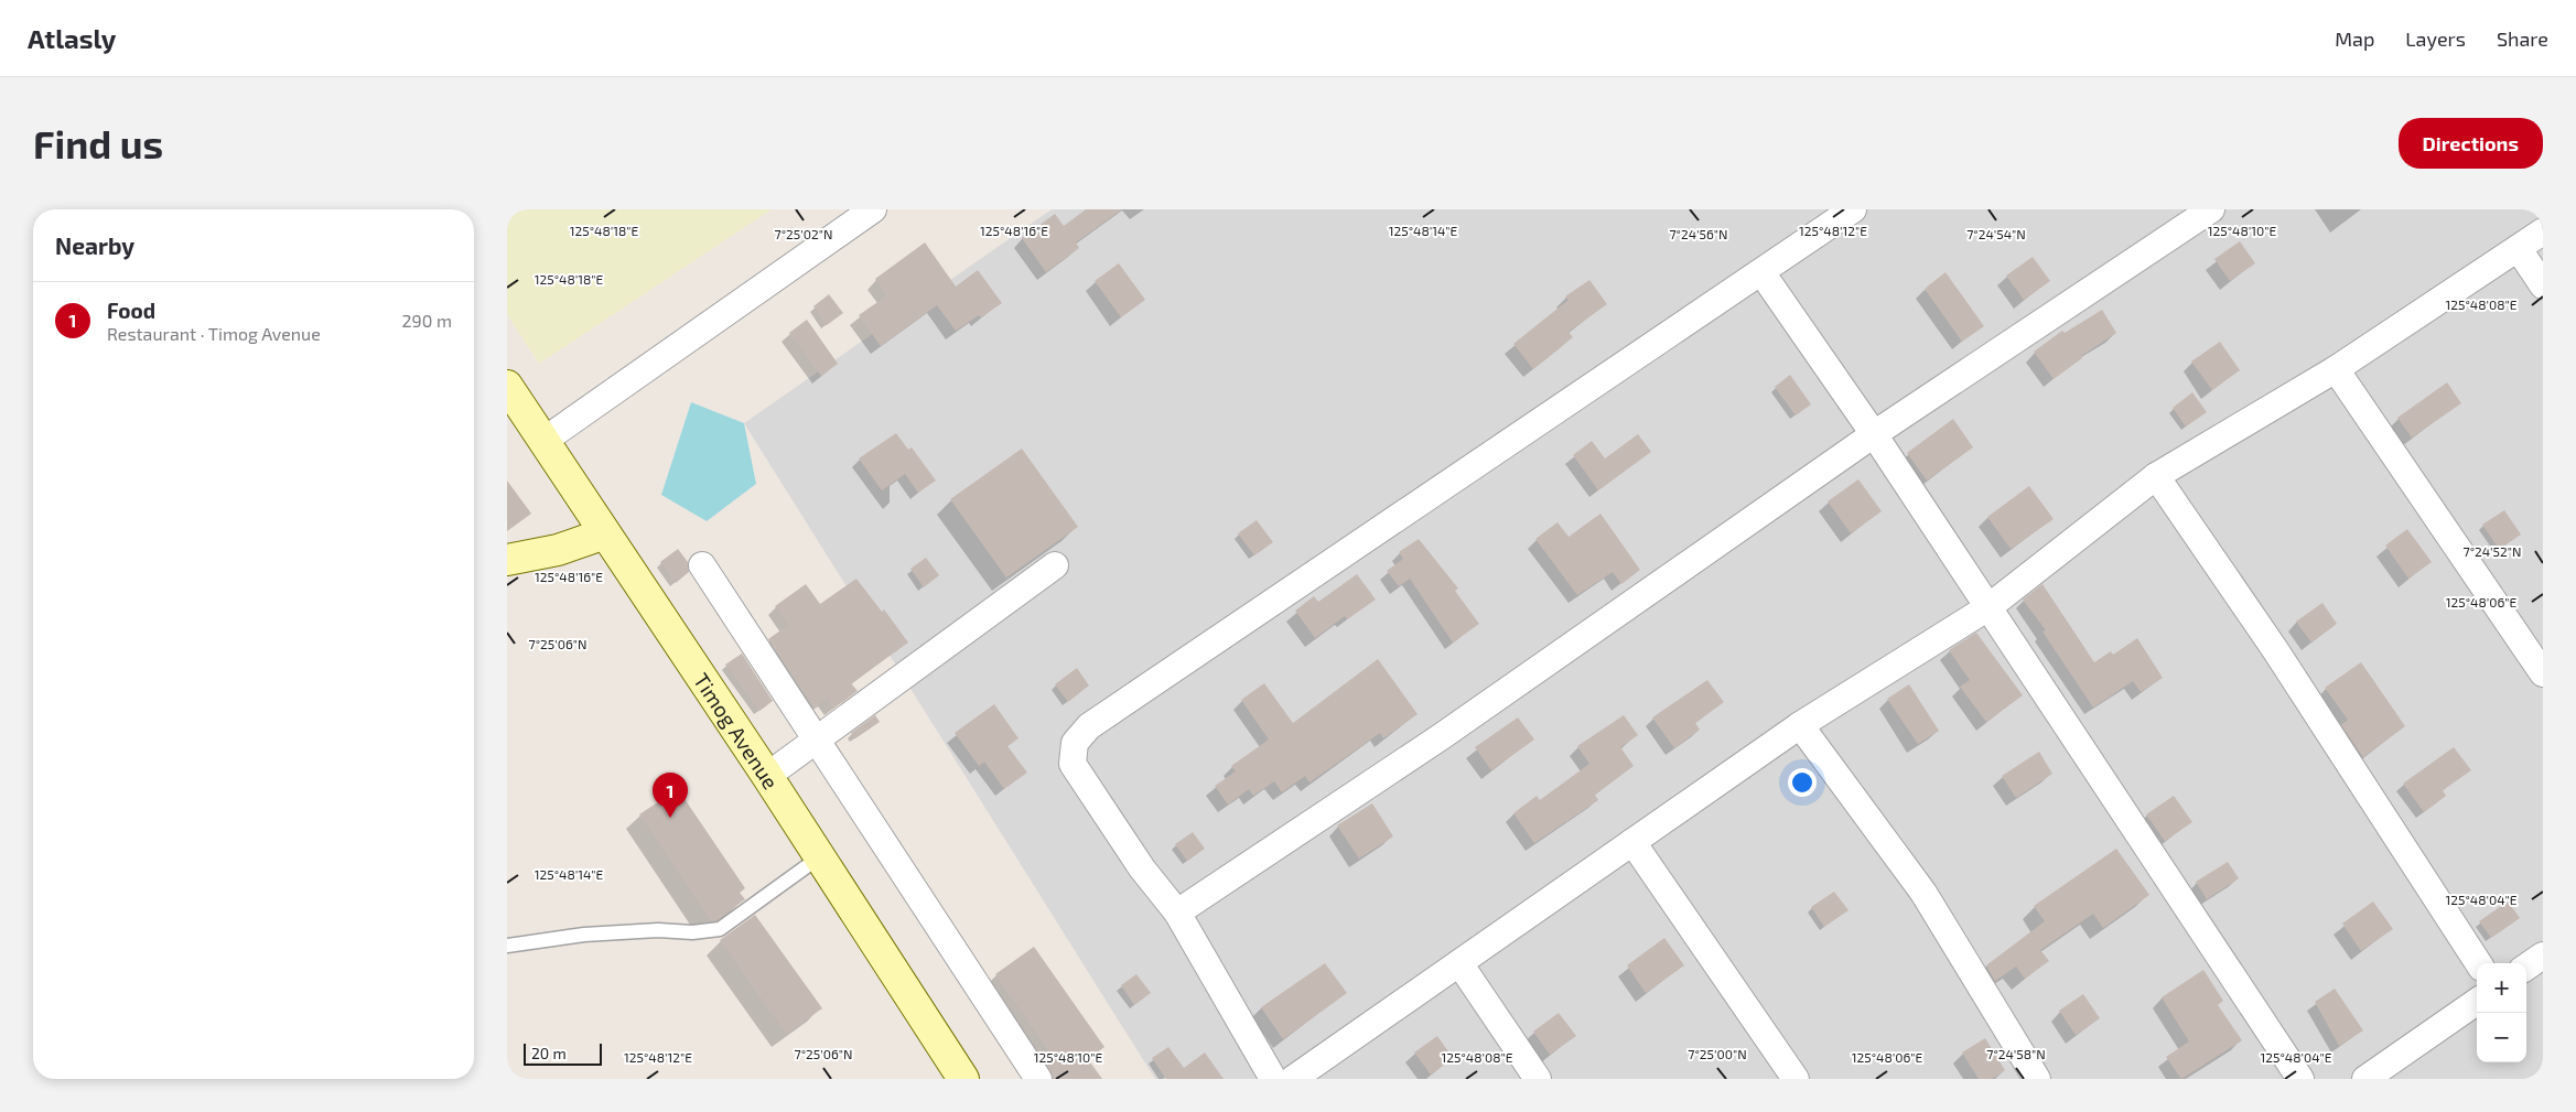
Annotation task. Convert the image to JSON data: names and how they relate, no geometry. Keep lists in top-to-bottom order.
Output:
{
  "streets": {
    "main road": ["Timog Avenue"]
  },
  "scale_bar": "20 m",
  "page": {
    "header": "Atlasly",
    "nav": ["Map", "Layers", "Share"],
    "buttons": "Directions",
    "title": "Find us",
    "heading": "Nearby",
    "list": [
      {
        "mark": "1",
        "name": "Food",
        "note": "Restaurant · Timog Avenue",
        "value": "290 m"
      }
    ],
    "pins": "1",
    "map_buttons": ["+", "−"],
    "scale": "20 m"
  },
  "coordinates": [
    "125°48'18\"E",
    "125°48'16\"E",
    "125°48'14\"E",
    "125°48'12\"E",
    "125°48'10\"E",
    "7°25'02\"N",
    "7°24'56\"N",
    "7°24'54\"N",
    "125°48'08\"E",
    "7°24'52\"N",
    "125°48'06\"E",
    "7°25'06\"N",
    "125°48'04\"E",
    "7°25'00\"N",
    "7°24'58\"N"
  ]
}
